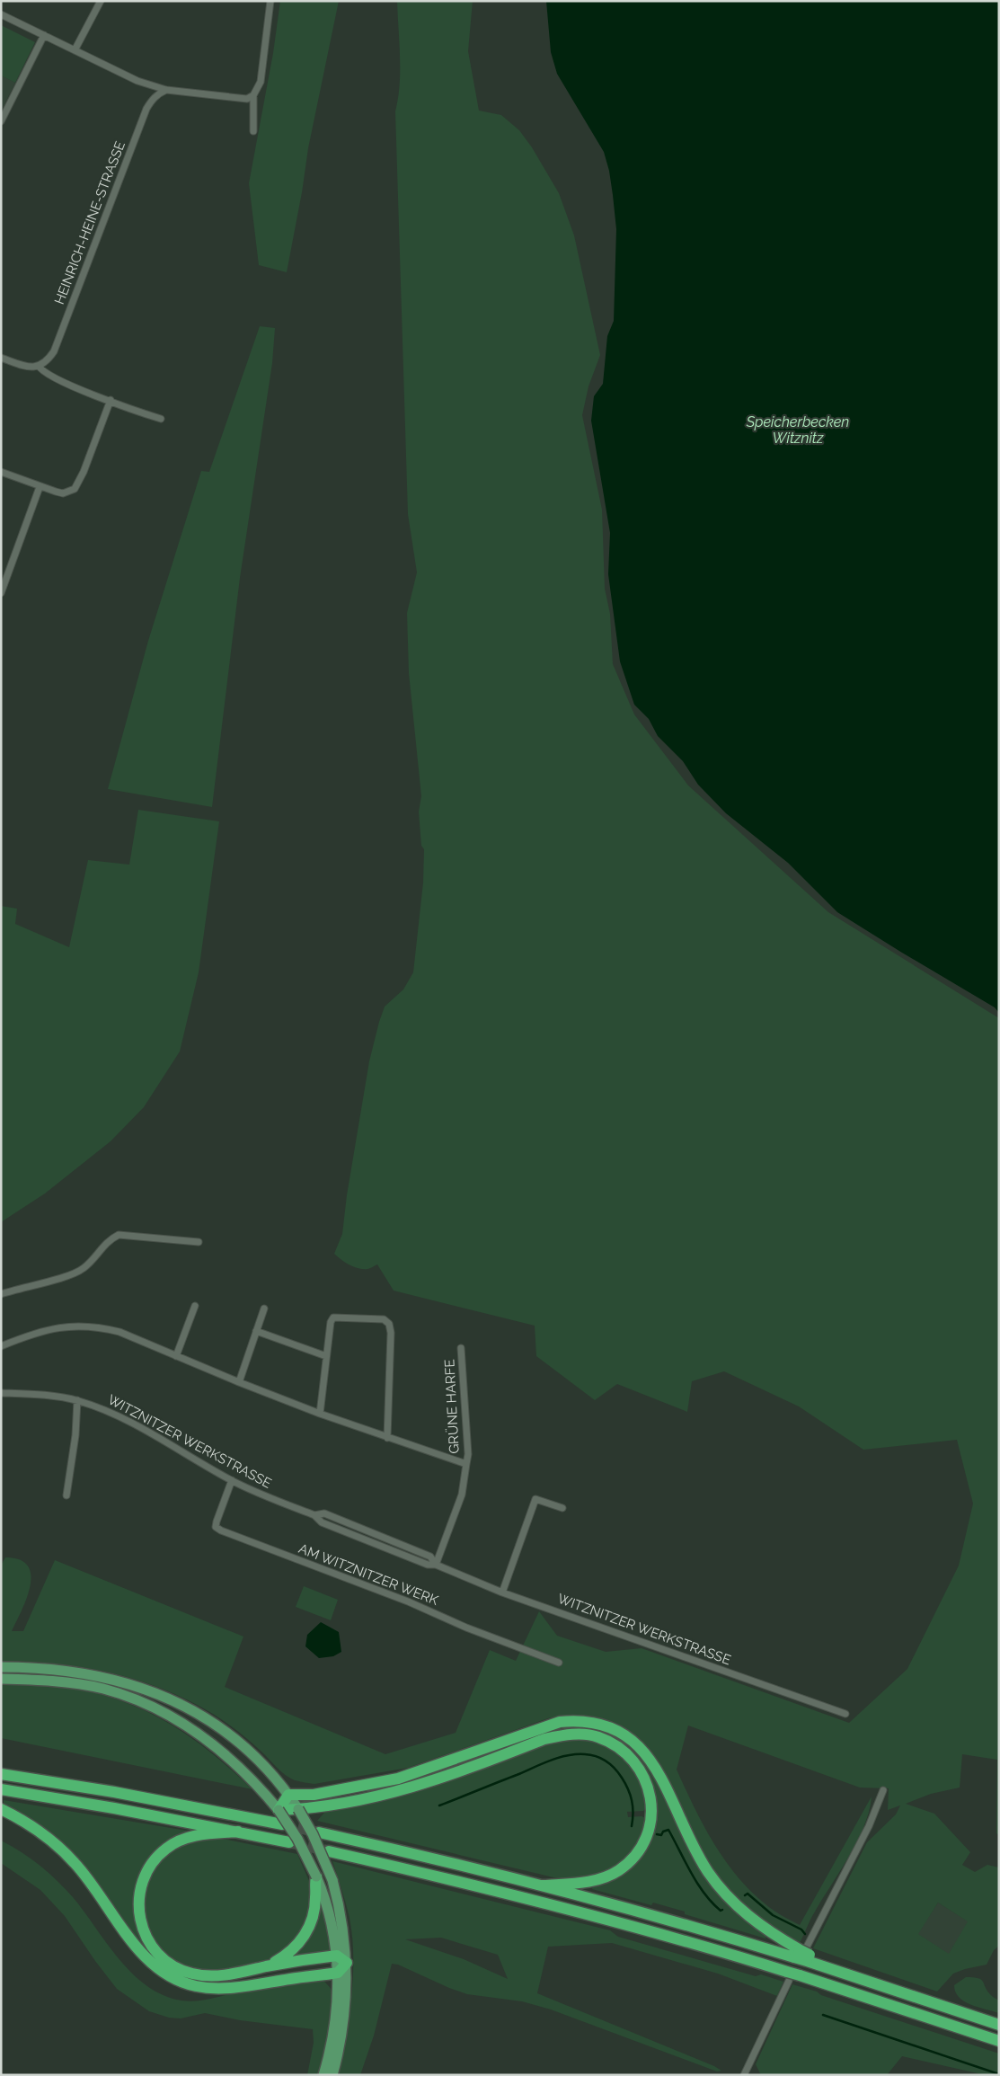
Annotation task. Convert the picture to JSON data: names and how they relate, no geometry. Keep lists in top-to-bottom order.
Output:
{
  "streets": {
    "street": [
      "HEINRICH-HEINE-STRASSE",
      "GRÜNE HARFE",
      "WITZNITZER WERKSTRASSE",
      "AM WITZNITZER WERK"
    ]
  },
  "crossings": [
    ["GRÜNE HARFE", "WITZNITZER WERKSTRASSE"],
    ["WITZNITZER WERKSTRASSE", "AM WITZNITZER WERK"]
  ],
  "water": ["Speicherbecken Witznitz"]
}
